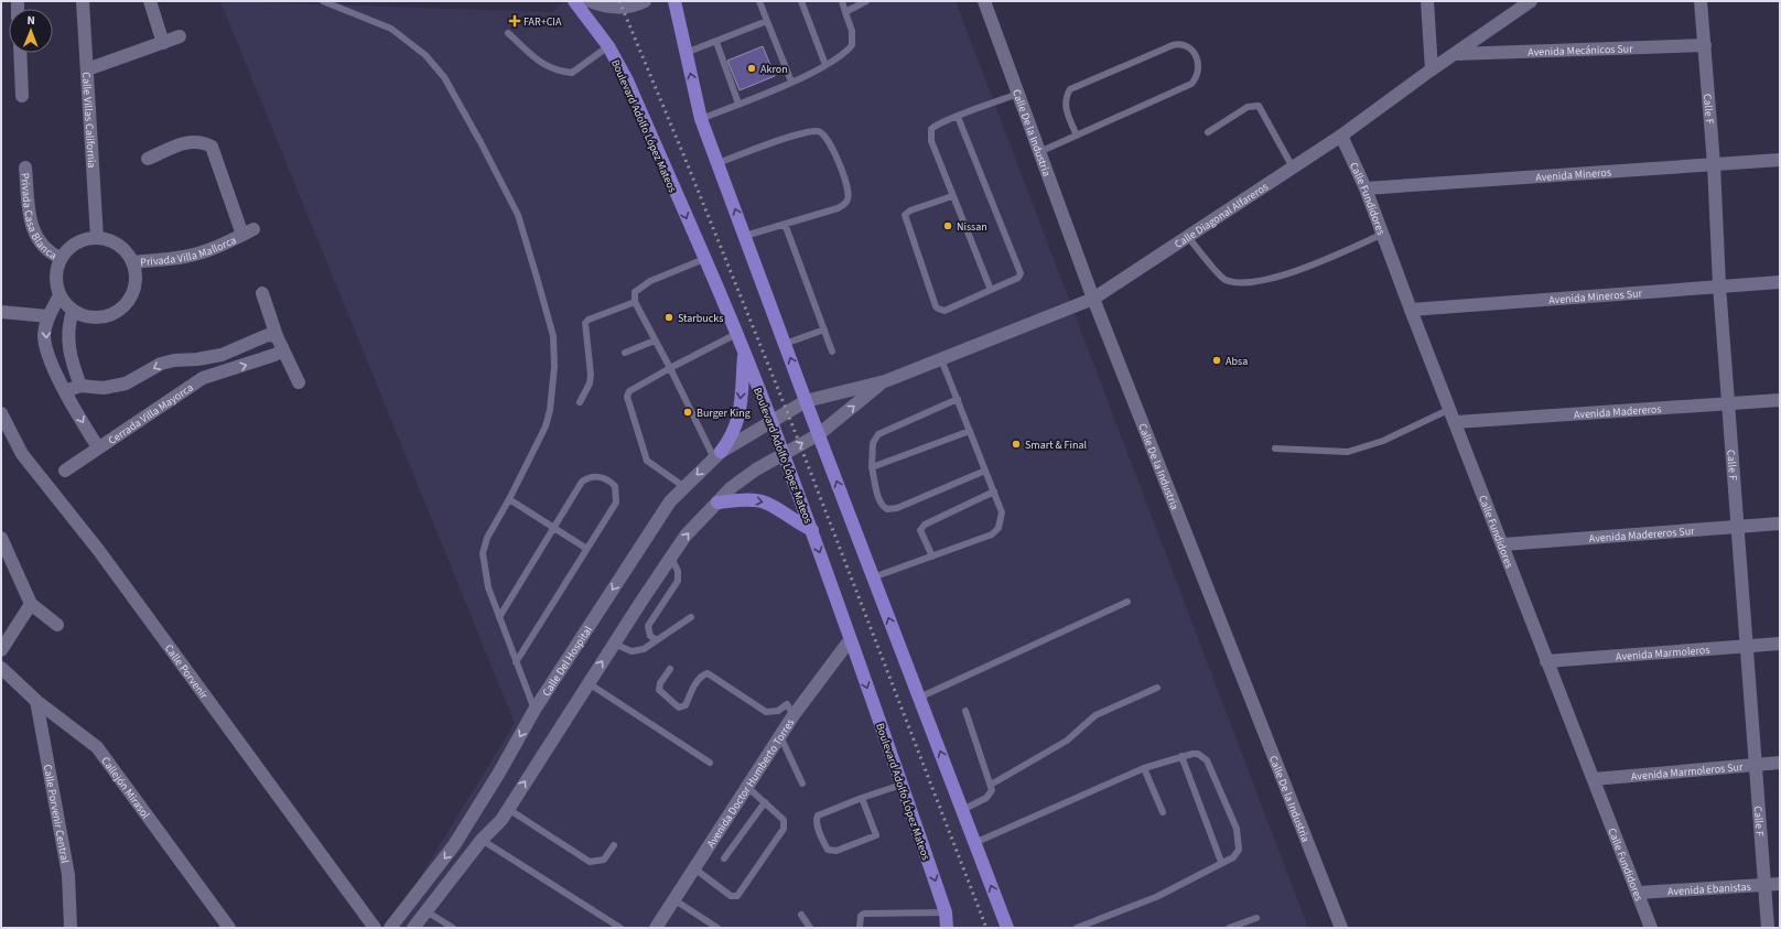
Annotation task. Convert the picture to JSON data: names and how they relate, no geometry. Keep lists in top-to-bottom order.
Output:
{
  "streets": {
    "main road": ["Boulevard Adolfo López Mateos"],
    "street": [
      "Avenida Mecánicos Sur",
      "Calle F",
      "Calle Villas California",
      "Calle De la Industria",
      "Avenida Mineros",
      "Calle Fundidores",
      "Privada Casa Blanca",
      "Calle Diagonal Alfareros",
      "Privada Villa Mallorca",
      "Avenida Mineros Sur",
      "Avenida Madereros",
      "Cerrada Villa Mayorca",
      "Avenida Madereros Sur",
      "Avenida Marmoleros",
      "Calle Del Hospital",
      "Calle Porvenir",
      "Avenida Marmoleros Sur",
      "Avenida Doctor Humberto Torres",
      "Callejón Mirasol",
      "Calle Porvenir Central",
      "Avenida Ebanistas"
    ]
  },
  "crossings": [
    ["Avenida Mecánicos Sur", "Calle F"],
    ["Avenida Mecánicos Sur", "Calle Diagonal Alfareros"],
    ["Calle F", "Avenida Mineros"],
    ["Calle F", "Avenida Mineros Sur"],
    ["Calle F", "Avenida Madereros"],
    ["Calle F", "Avenida Madereros Sur"],
    ["Calle F", "Avenida Marmoleros"],
    ["Calle F", "Avenida Marmoleros Sur"],
    ["Calle F", "Avenida Ebanistas"],
    ["Calle Villas California", "Privada Casa Blanca"],
    ["Calle Villas California", "Privada Villa Mallorca"],
    ["Calle Villas California", "Cerrada Villa Mayorca"],
    ["Boulevard Adolfo López Mateos", "Calle Diagonal Alfareros"],
    ["Boulevard Adolfo López Mateos", "Calle Del Hospital"],
    ["Boulevard Adolfo López Mateos", "Avenida Doctor Humberto Torres"],
    ["Calle De la Industria", "Calle Diagonal Alfareros"],
    ["Avenida Mineros", "Calle Fundidores"],
    ["Calle Fundidores", "Calle Diagonal Alfareros"],
    ["Calle Fundidores", "Avenida Mineros Sur"],
    ["Calle Fundidores", "Avenida Madereros"],
    ["Calle Fundidores", "Avenida Madereros Sur"],
    ["Calle Fundidores", "Avenida Marmoleros"],
    ["Calle Fundidores", "Avenida Marmoleros Sur"],
    ["Calle Fundidores", "Avenida Ebanistas"],
    ["Privada Casa Blanca", "Privada Villa Mallorca"],
    ["Privada Casa Blanca", "Cerrada Villa Mayorca"],
    ["Calle Diagonal Alfareros", "Calle Del Hospital"],
    ["Privada Villa Mallorca", "Cerrada Villa Mayorca"],
    ["Callejón Mirasol", "Calle Porvenir Central"]
  ],
  "places": {
    "health": ["FAR+CIA"],
    "other": [
      "Akron",
      "Nissan",
      "Starbucks",
      "Absa",
      "Burger King",
      "Smart & Final"
    ]
  },
  "north": "top"
}
